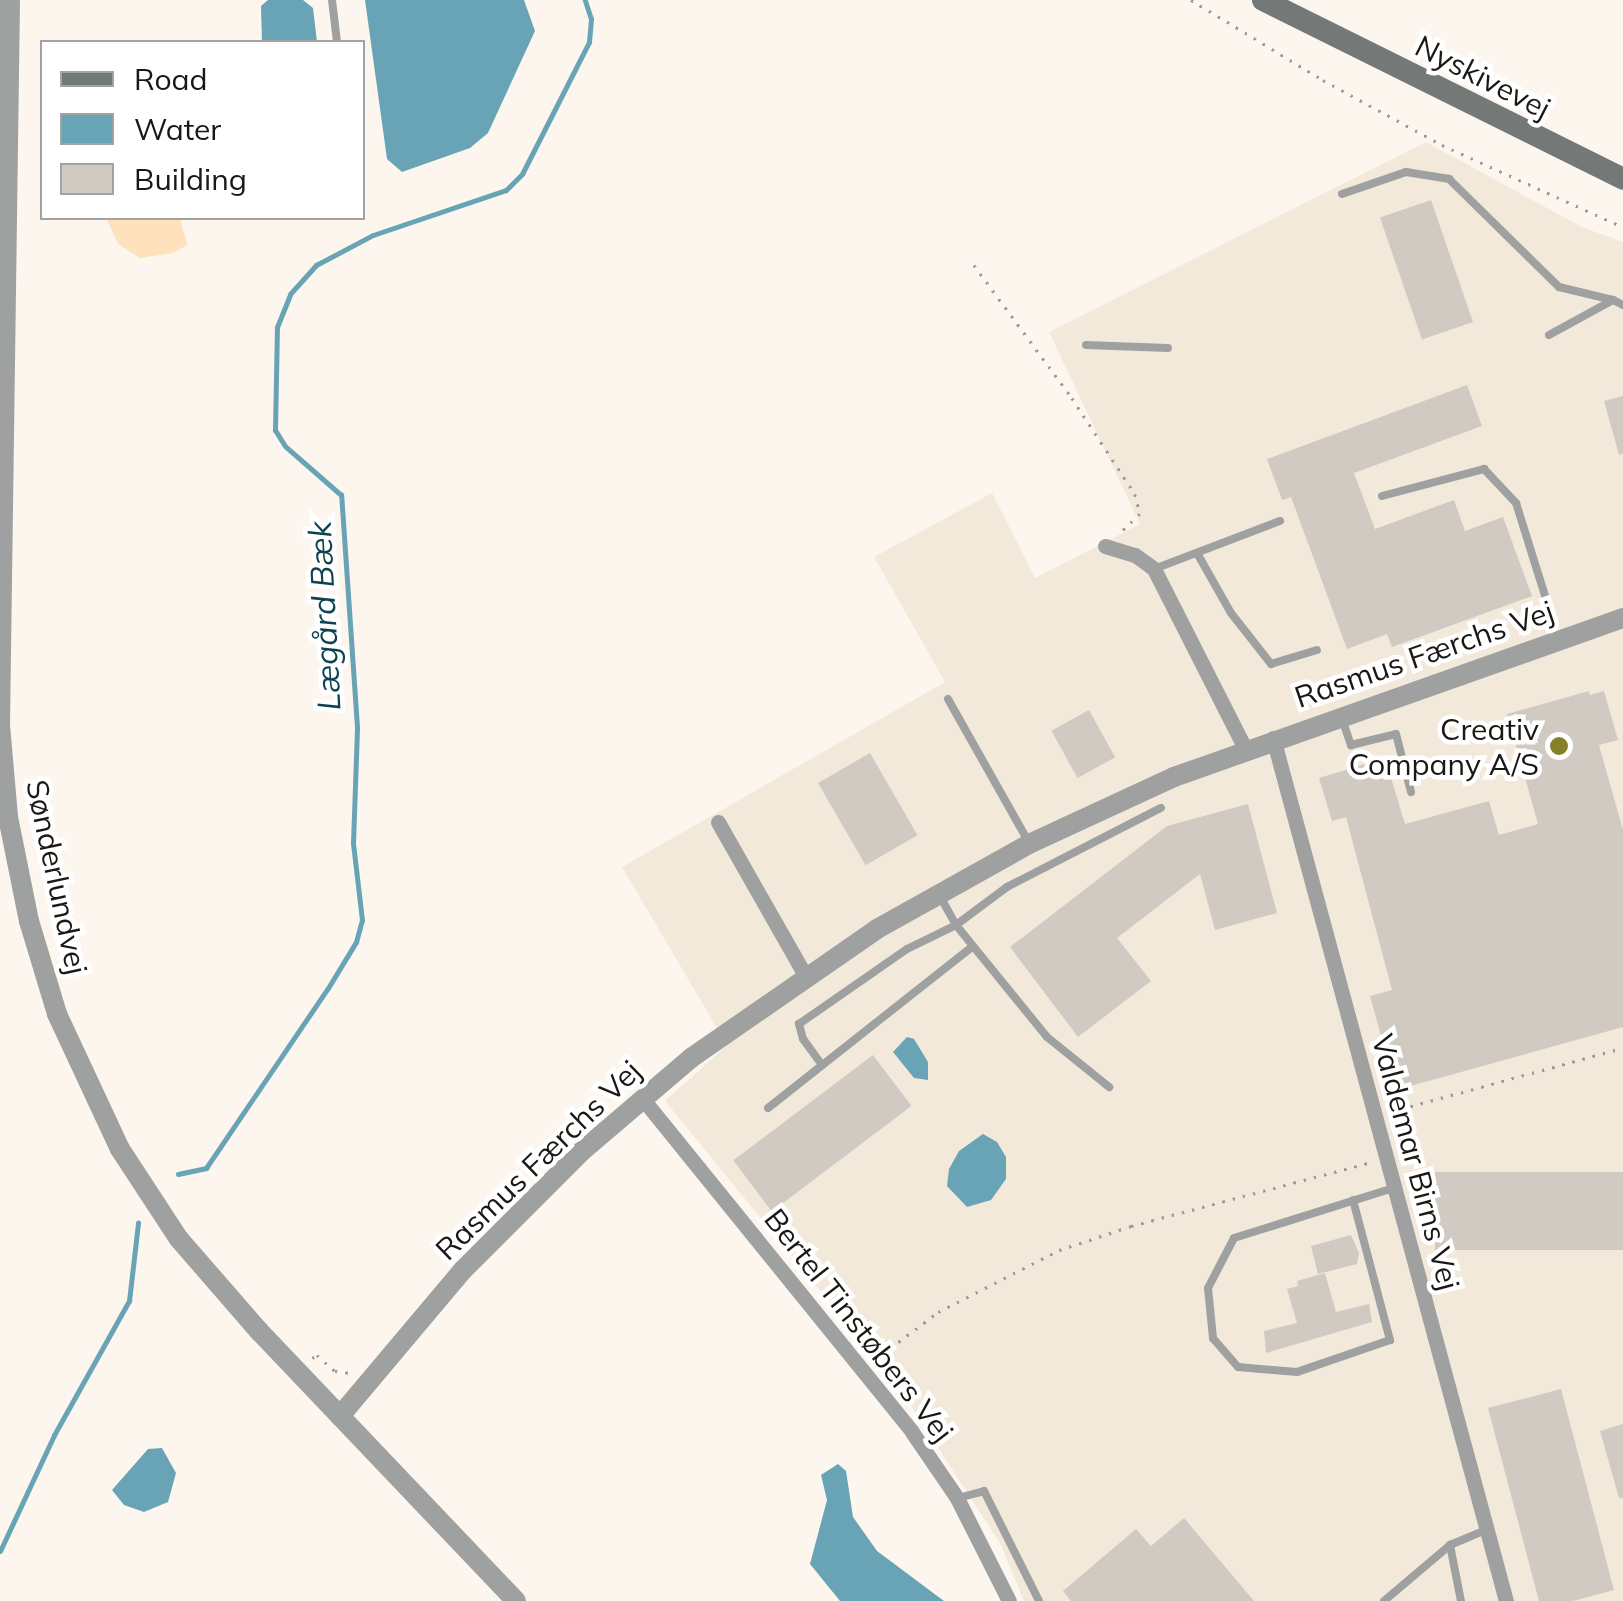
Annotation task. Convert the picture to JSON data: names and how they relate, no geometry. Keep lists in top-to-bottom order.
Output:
{
  "streets": {
    "main road": ["Nyskivevej"],
    "street": [
      "Rasmus Færchs Vej",
      "Sønderlundvej",
      "Valdemar Birns Vej",
      "Bertel Tinstøbers Vej"
    ]
  },
  "crossings": [
    ["Rasmus Færchs Vej", "Sønderlundvej"],
    ["Rasmus Færchs Vej", "Valdemar Birns Vej"],
    ["Rasmus Færchs Vej", "Bertel Tinstøbers Vej"]
  ],
  "water": ["Lægård Bæk"],
  "places": ["Creativ Company A/S"],
  "legend": ["Road", "Water", "Building"]
}
